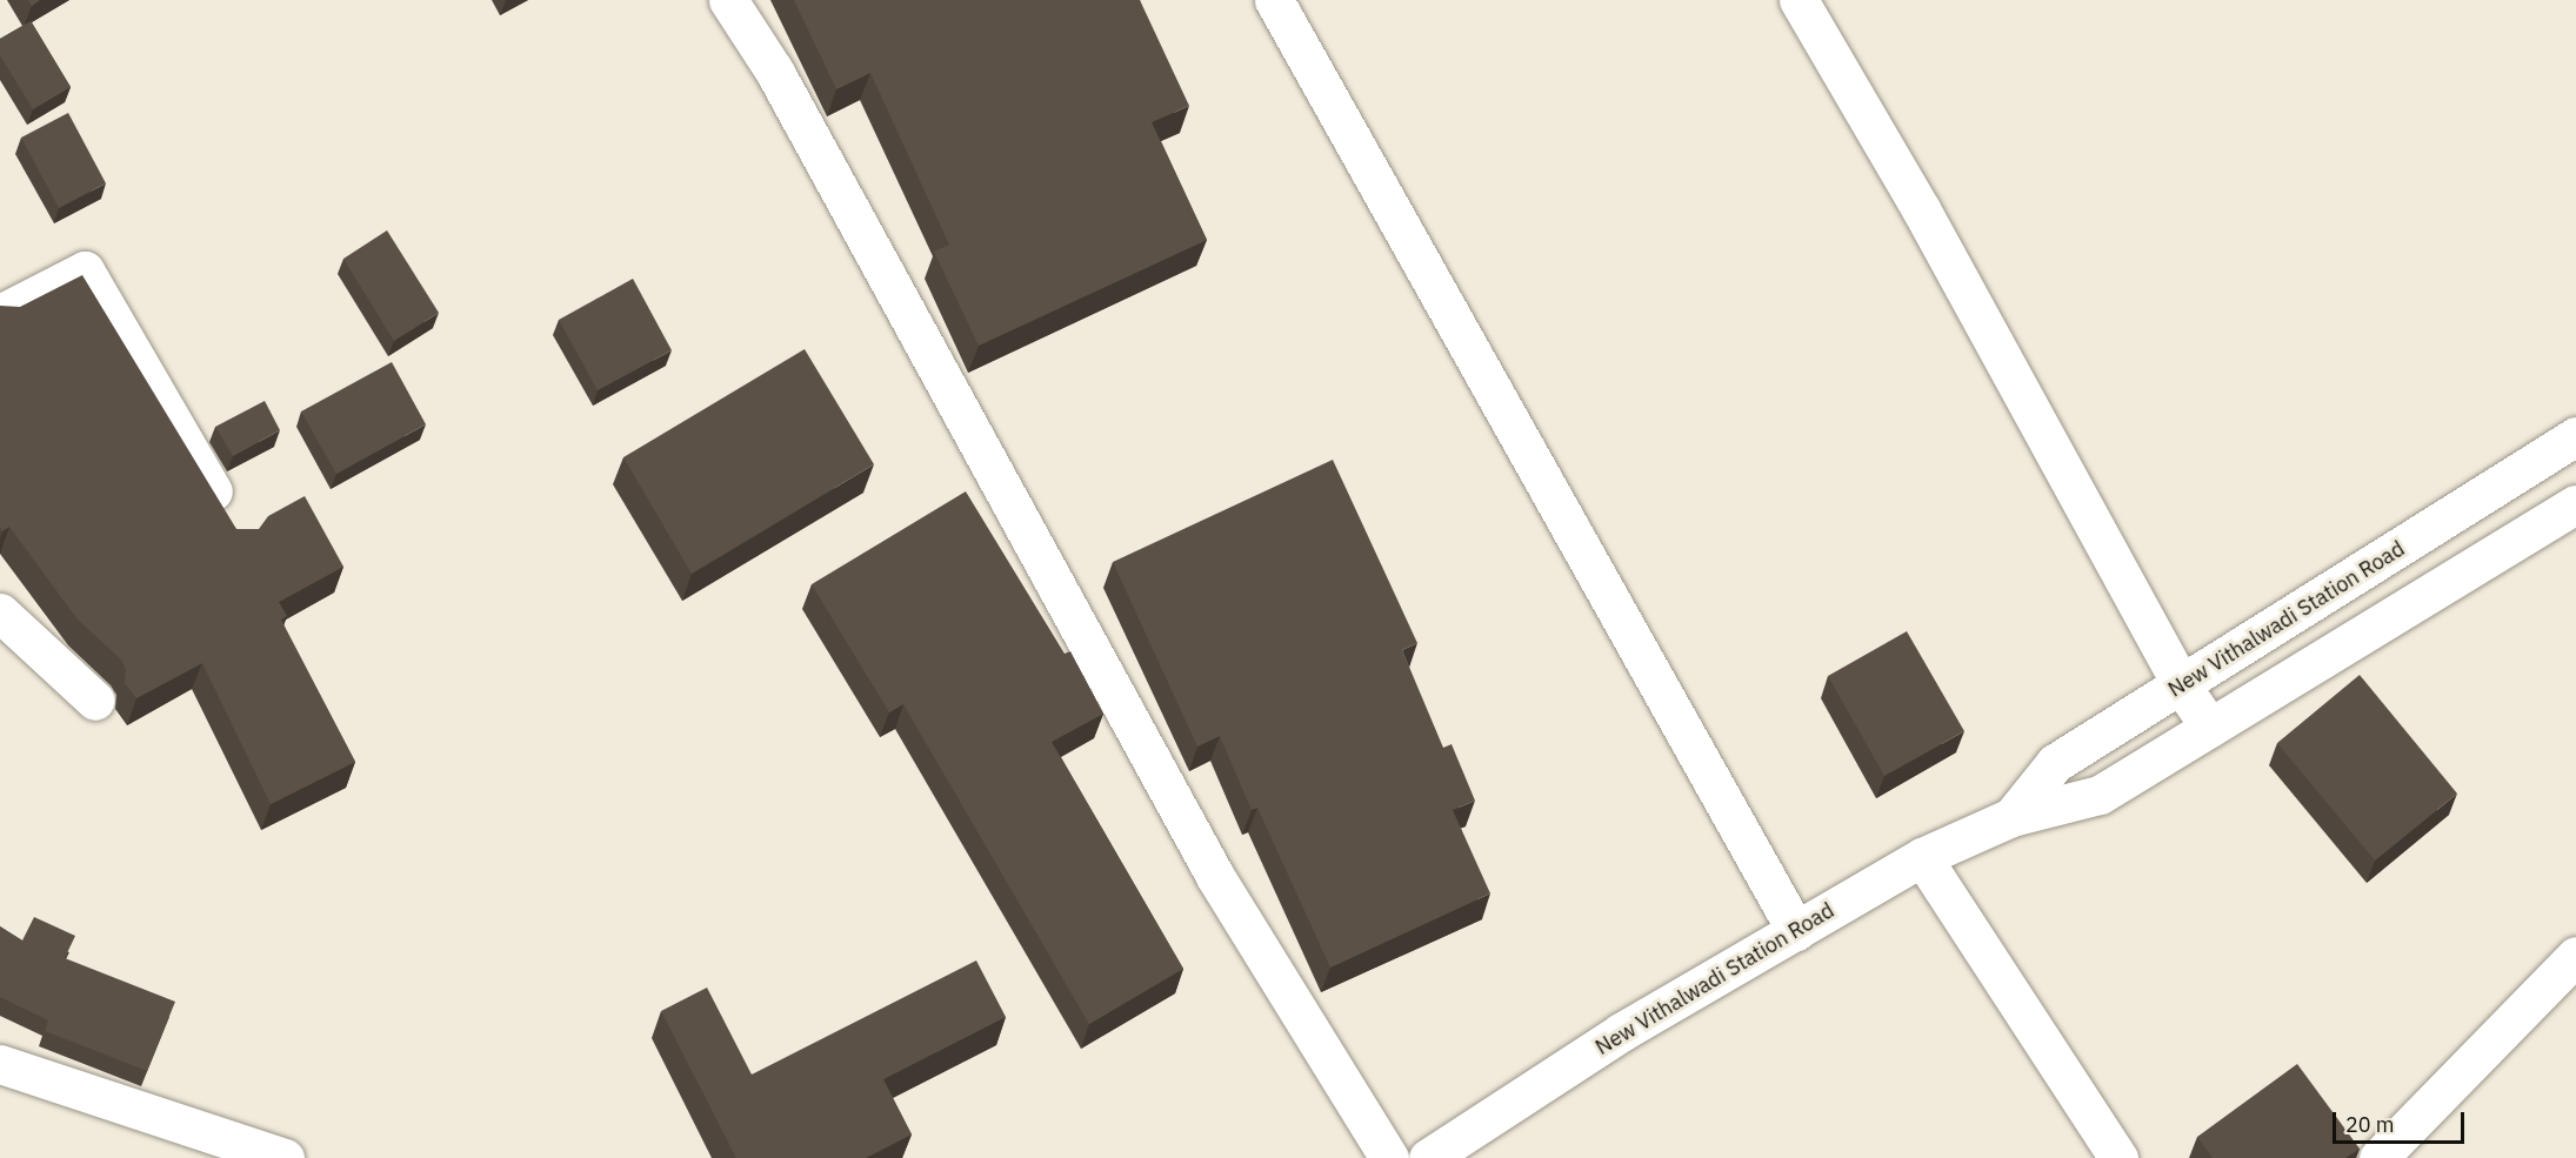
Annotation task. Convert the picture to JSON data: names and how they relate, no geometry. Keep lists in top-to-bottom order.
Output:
{
  "streets": {
    "street": ["New Vithalwadi Station Road"]
  },
  "scale_bar": "20 m"
}
